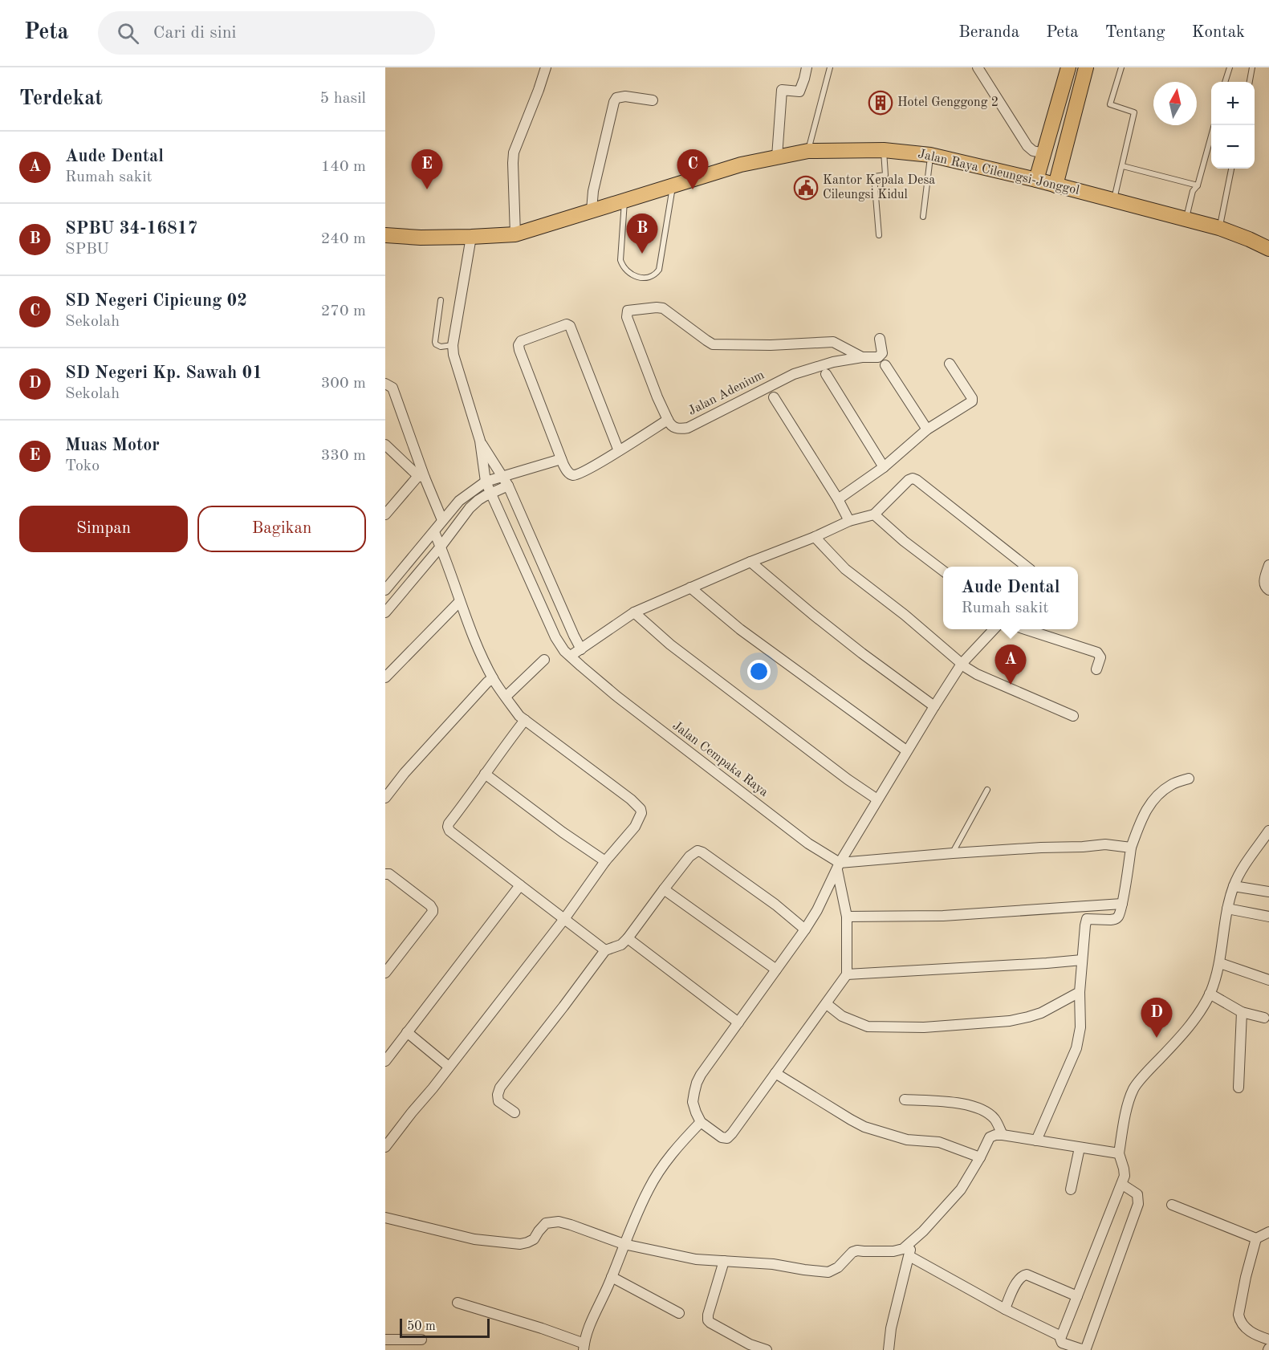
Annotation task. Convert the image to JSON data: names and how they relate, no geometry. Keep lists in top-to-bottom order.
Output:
{
  "streets": {
    "main road": ["Jalan Raya Cileungsi-Jonggol"],
    "street": ["Jalan Adenium", "Jalan Cempaka Raya"]
  },
  "places": {
    "building": ["Hotel Genggong 2"],
    "public building": ["Kantor Kepala Desa Cileungsi Kidul"]
  },
  "scale_bar": "50 m",
  "north": "top",
  "page": {
    "header": "Peta",
    "search": "Cari di sini",
    "nav": [
      "Beranda",
      "Peta",
      "Tentang",
      "Kontak"
    ],
    "heading": ["Terdekat", "5 hasil"],
    "map_buttons": ["+", "−"],
    "list": [
      {
        "mark": "A",
        "name": "Aude Dental",
        "note": "Rumah sakit",
        "value": "140 m"
      },
      {
        "mark": "B",
        "name": "SPBU 34-16817",
        "note": "SPBU",
        "value": "240 m"
      },
      {
        "mark": "C",
        "name": "SD Negeri Cipicung 02",
        "note": "Sekolah",
        "value": "270 m"
      },
      {
        "mark": "D",
        "name": "SD Negeri Kp. Sawah 01",
        "note": "Sekolah",
        "value": "300 m"
      },
      {
        "mark": "E",
        "name": "Muas Motor",
        "note": "Toko",
        "value": "330 m"
      }
    ],
    "pins": [
      "C",
      "E",
      "B",
      "A",
      "D"
    ],
    "buttons": ["Simpan", "Bagikan"],
    "popup": ["Aude Dental", "Rumah sakit"],
    "scale": "50 m"
  }
}
